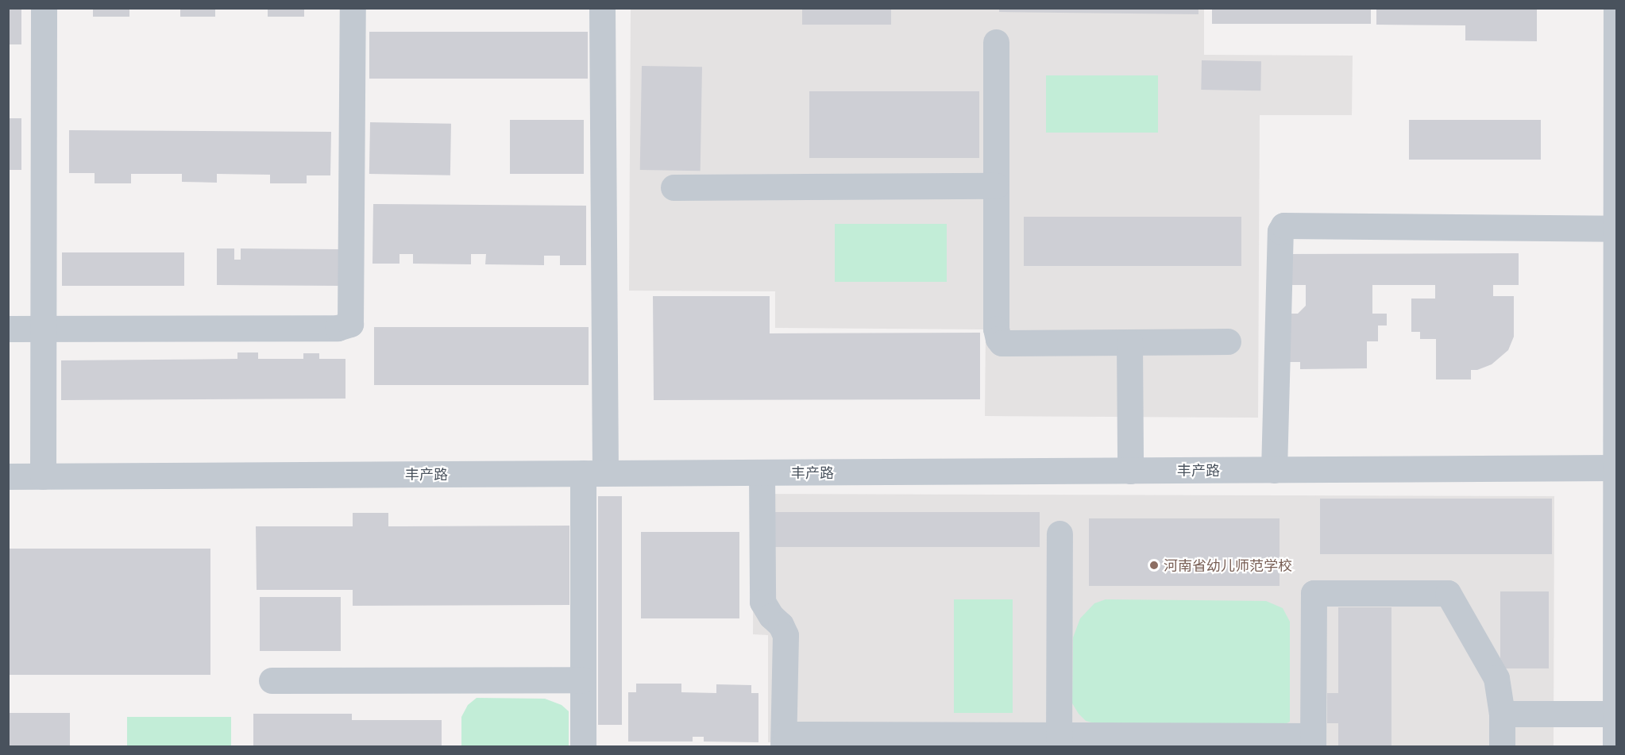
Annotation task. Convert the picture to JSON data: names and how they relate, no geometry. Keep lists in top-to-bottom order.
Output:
{
  "streets": {
    "street": ["丰产路"]
  },
  "places": ["河南省幼儿师范学校"]
}
